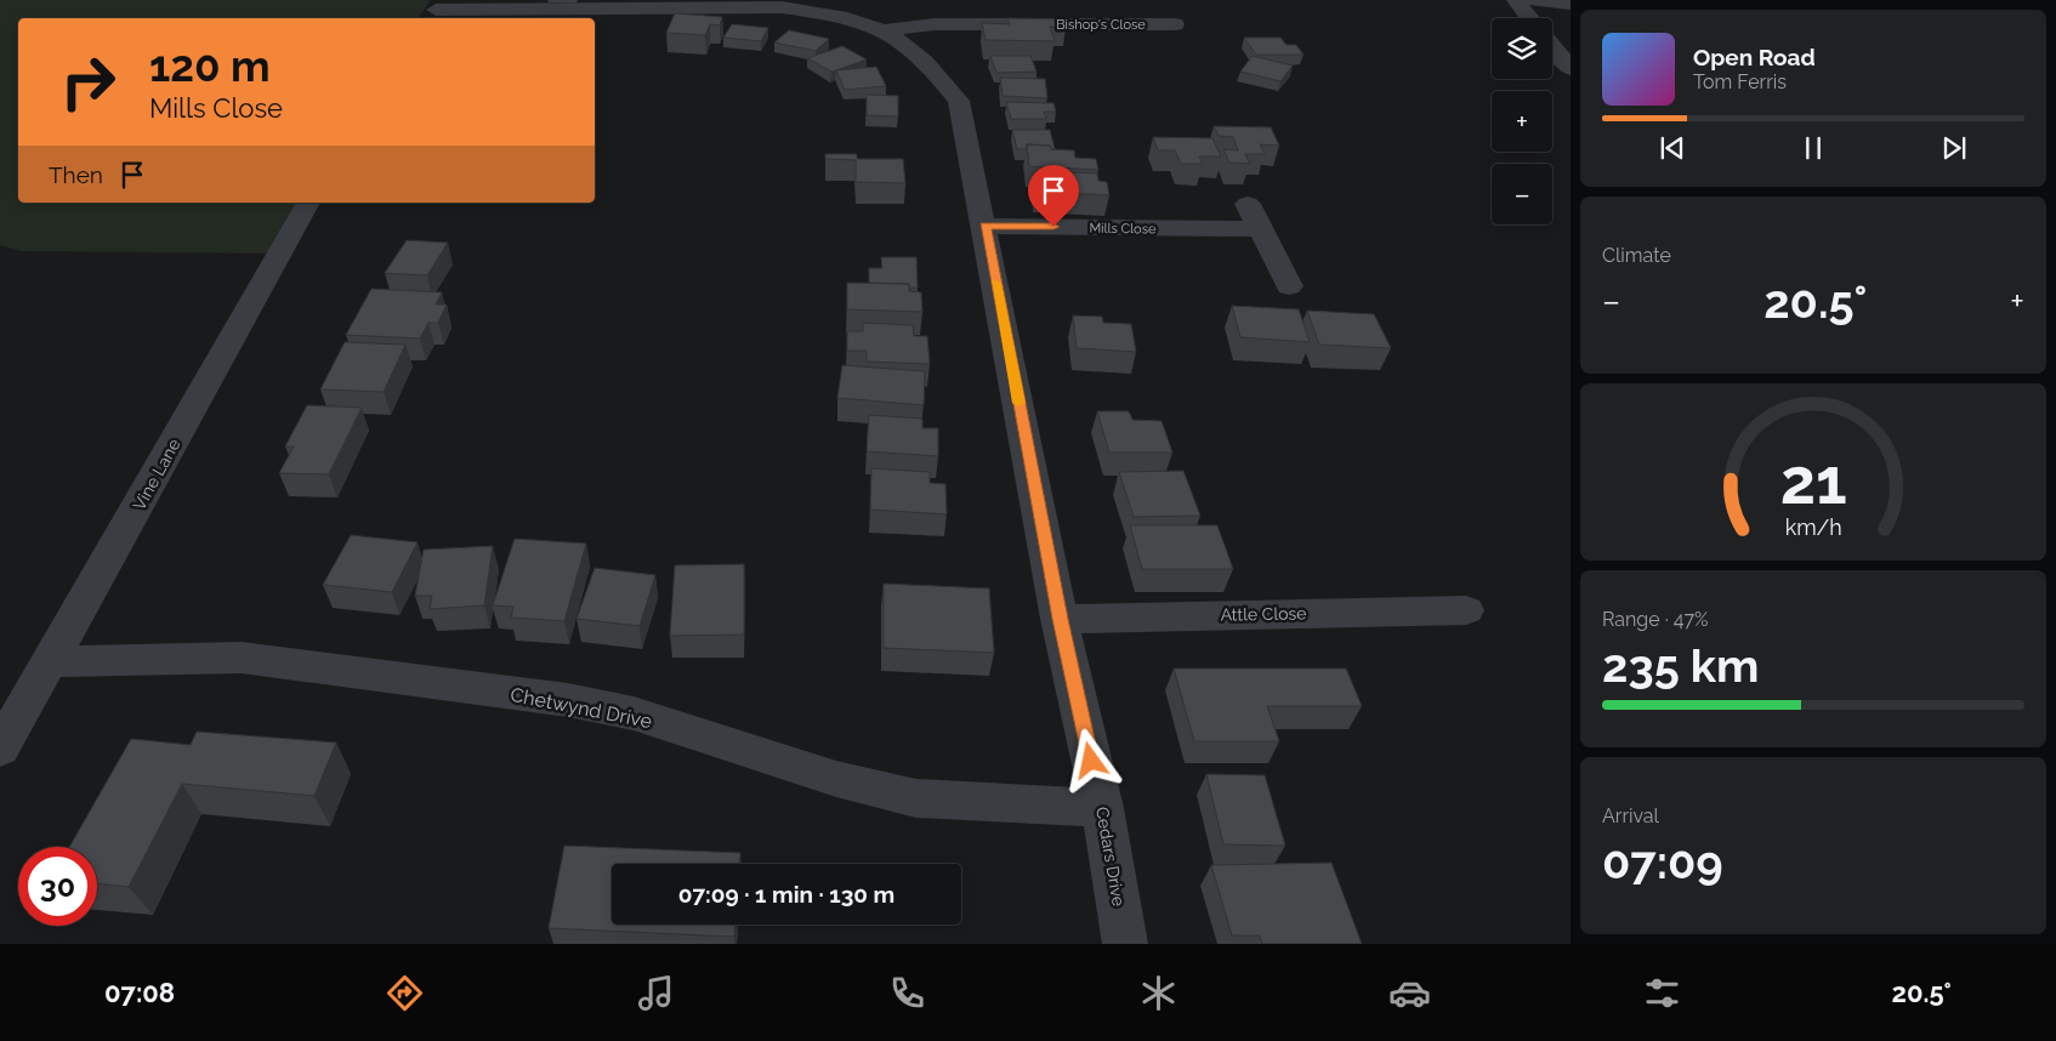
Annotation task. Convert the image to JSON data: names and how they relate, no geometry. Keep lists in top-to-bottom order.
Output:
{
  "streets": {
    "street": [
      "Bishop's Close",
      "Mills Close",
      "Vine Lane",
      "Attle Close",
      "Chetwynd Drive",
      "Cedars Drive"
    ]
  },
  "crossings": [
    ["Bishop's Close", "Cedars Drive"],
    ["Mills Close", "Cedars Drive"],
    ["Vine Lane", "Chetwynd Drive"],
    ["Attle Close", "Cedars Drive"],
    ["Chetwynd Drive", "Cedars Drive"]
  ],
  "page": {
    "map_buttons": ["+", "−"],
    "turn": ["120 m", "Mills Close"],
    "song": ["Open Road", "Tom Ferris"],
    "then": "Then",
    "tile": [
      "Climate",
      ["Range · 47%", "235 km"],
      ["Arrival", "07:09"]
    ],
    "heat": ["−", "20.5°", "+"],
    "limit": "30",
    "trip": "07:09 · 1 min · 130 m",
    "tabs": ["07:08", "20.5°"],
    "gauge": ["21", "km/h"]
  }
}
